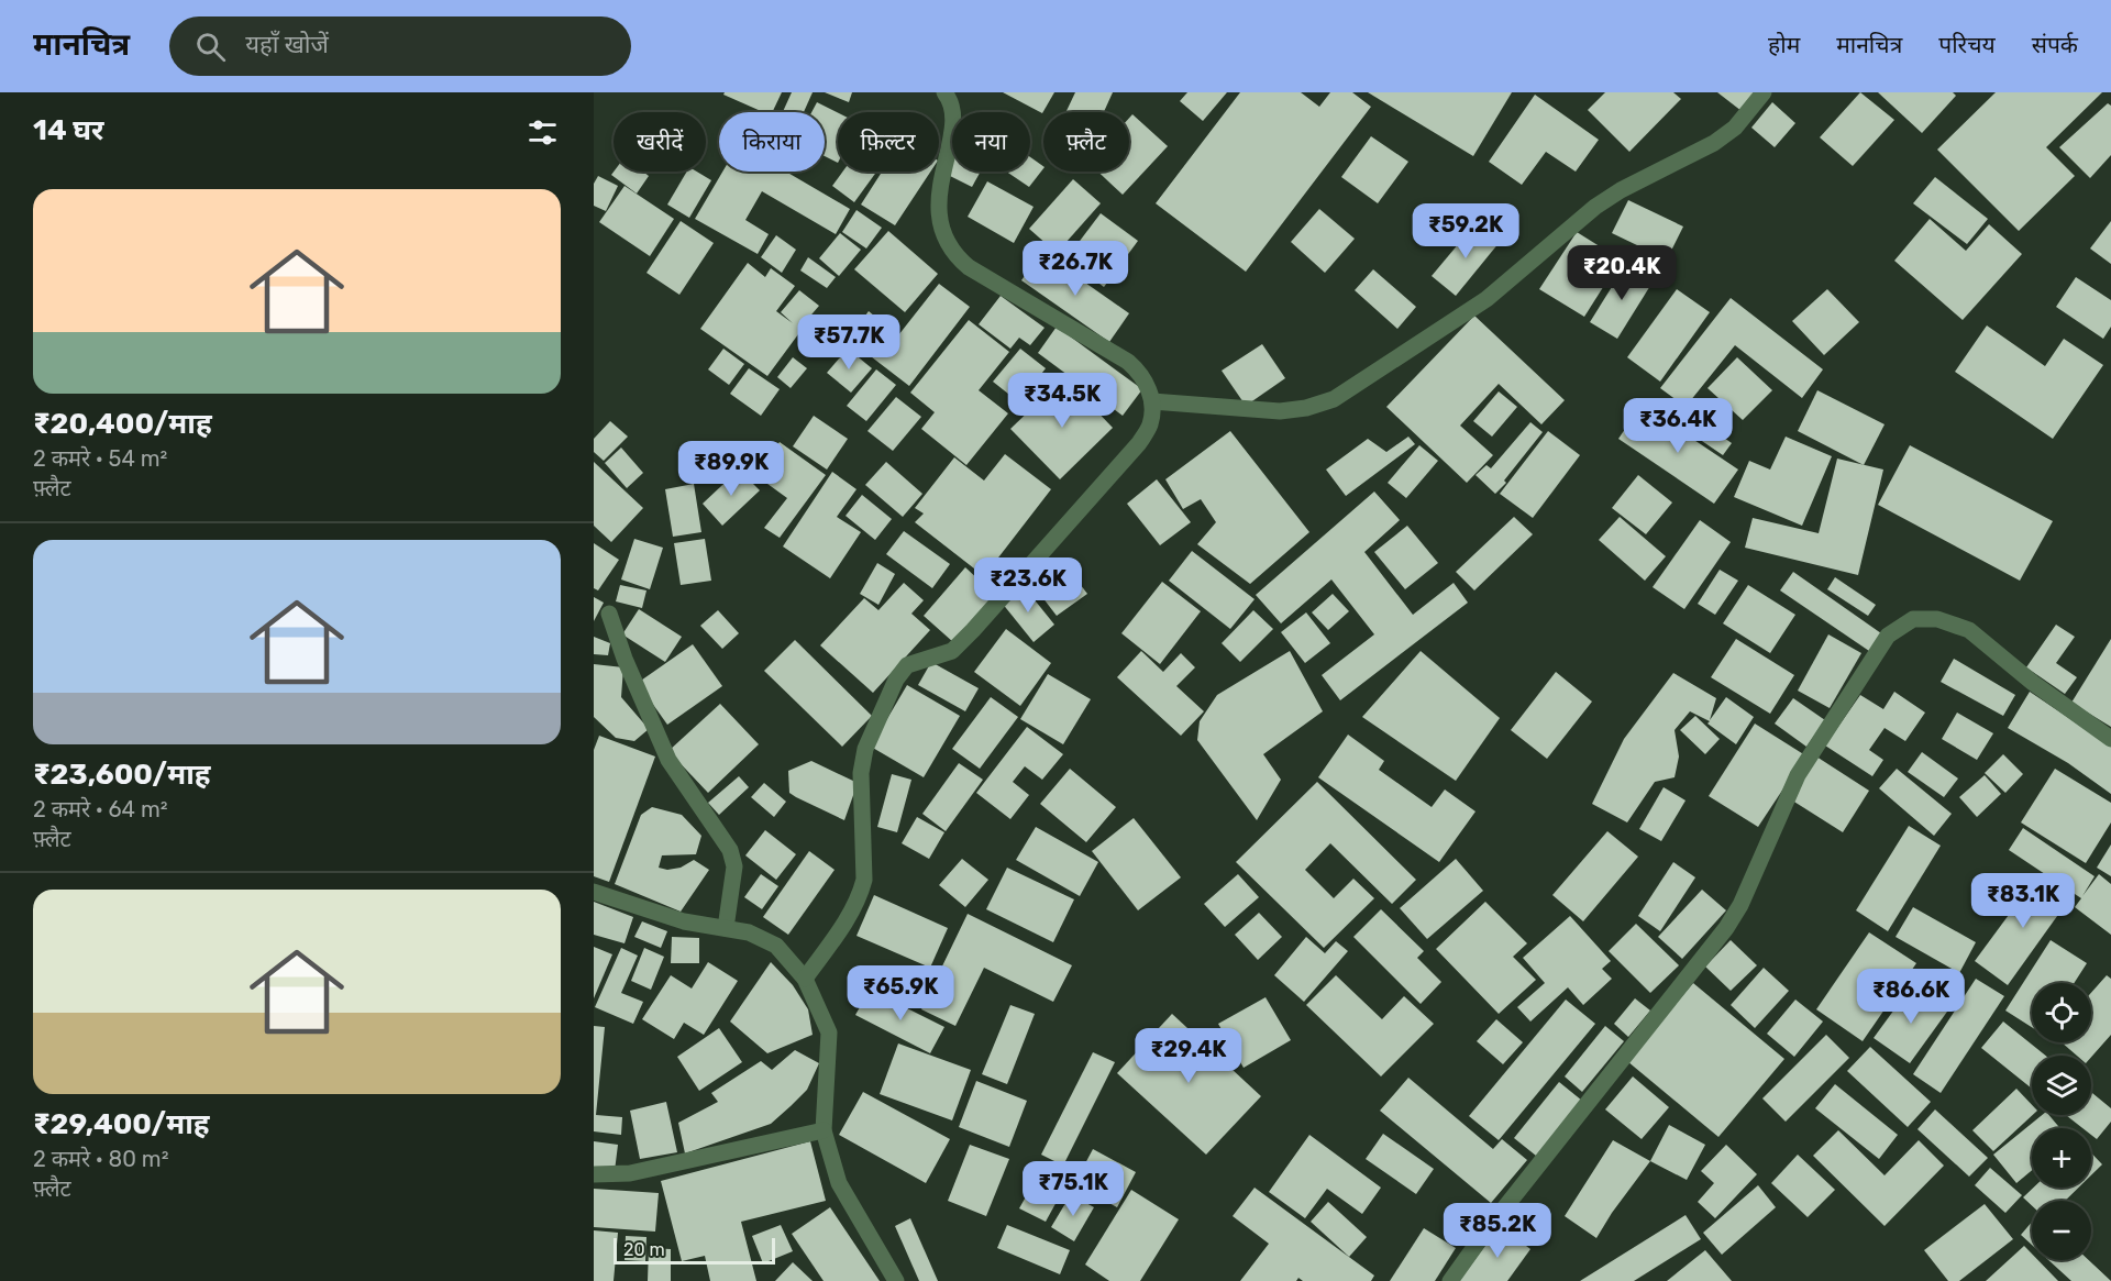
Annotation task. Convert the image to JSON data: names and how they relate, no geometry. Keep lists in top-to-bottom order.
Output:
{
  "scale_bar": "20 m",
  "page": {
    "header": "मानचित्र",
    "search": "यहाँ खोजें",
    "nav": [
      "होम",
      "मानचित्र",
      "परिचय",
      "संपर्क"
    ],
    "heading": "14 घर",
    "chip": [
      "खरीदें",
      "किराया",
      "फ़िल्टर",
      "नया",
      "फ़्लैट"
    ],
    "list": [
      {
        "name": "₹20,400/माह",
        "note": "2 कमरे · 54 m² · फ़्लैट"
      },
      {
        "name": "₹23,600/माह",
        "note": "2 कमरे · 64 m² · फ़्लैट"
      },
      {
        "name": "₹29,400/माह",
        "note": "2 कमरे · 80 m² · फ़्लैट"
      }
    ],
    "price": [
      "₹59.2K",
      "₹26.7K",
      "₹20.4K",
      "₹57.7K",
      "₹34.5K",
      "₹36.4K",
      "₹89.9K",
      "₹23.6K",
      "₹83.1K",
      "₹65.9K",
      "₹86.6K",
      "₹29.4K",
      "₹75.1K",
      "₹85.2K"
    ],
    "map_buttons": ["+", "−"],
    "scale": "20 m"
  }
}
